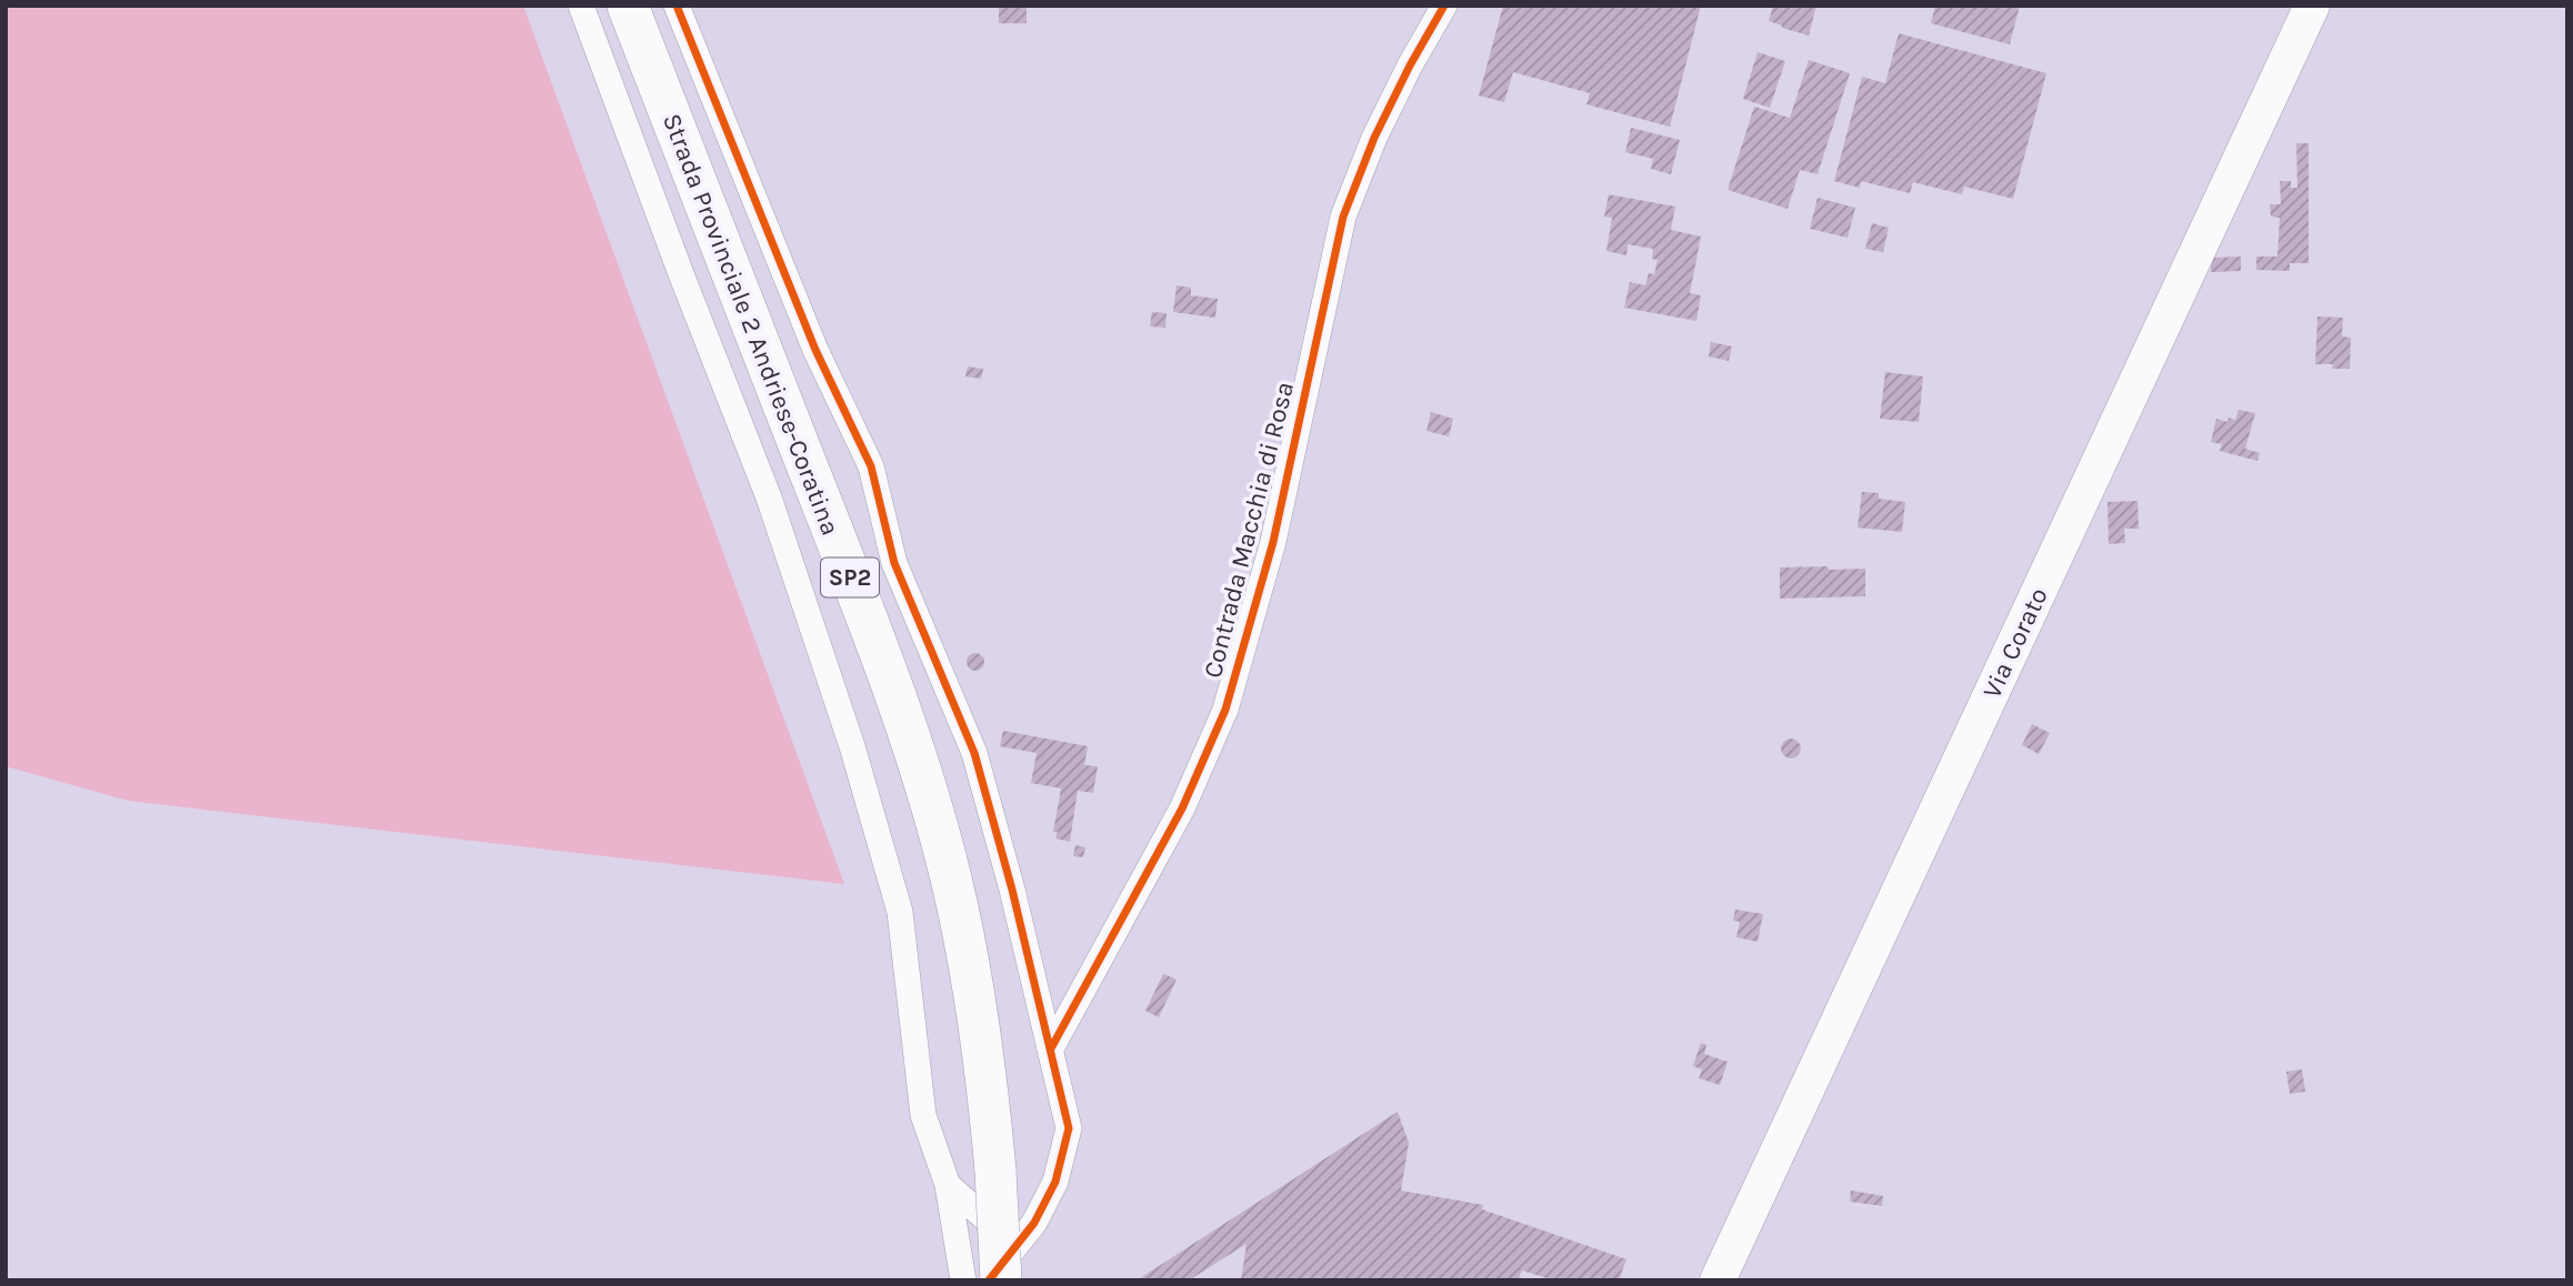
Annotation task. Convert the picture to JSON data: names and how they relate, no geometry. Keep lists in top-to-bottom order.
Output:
{
  "streets": {
    "main road": ["Strada Provinciale 2 Andriese-Coratina", "SP2", "Via Corato"],
    "street": ["Contrada Macchia di Rosa"]
  }
}
